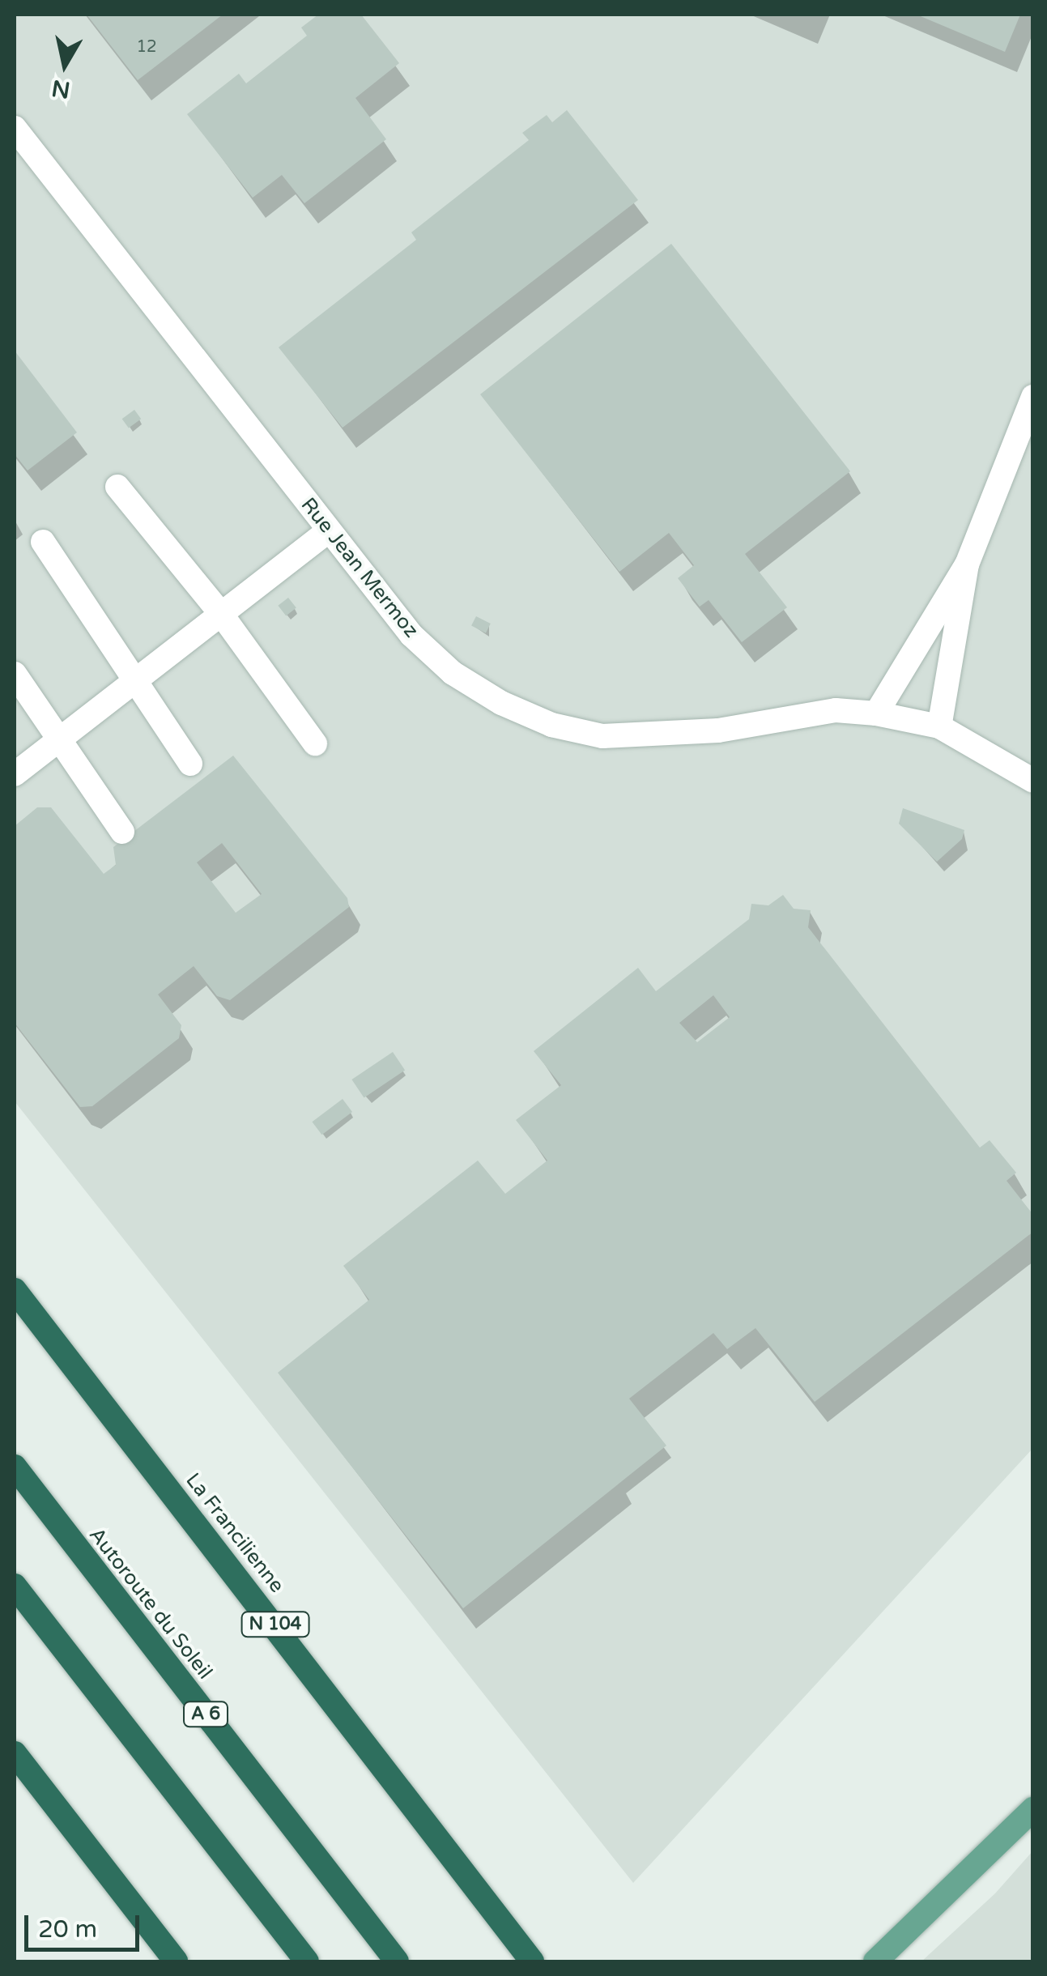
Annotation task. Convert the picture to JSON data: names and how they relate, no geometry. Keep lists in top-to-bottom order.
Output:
{
  "streets": {
    "highway": [
      "La Francilienne",
      "Autoroute du Soleil",
      "N 104",
      "A 6"
    ],
    "street": ["Rue Jean Mermoz"]
  },
  "house_numbers": ["12"],
  "scale_bar": "20 m",
  "north": "bottom"
}
